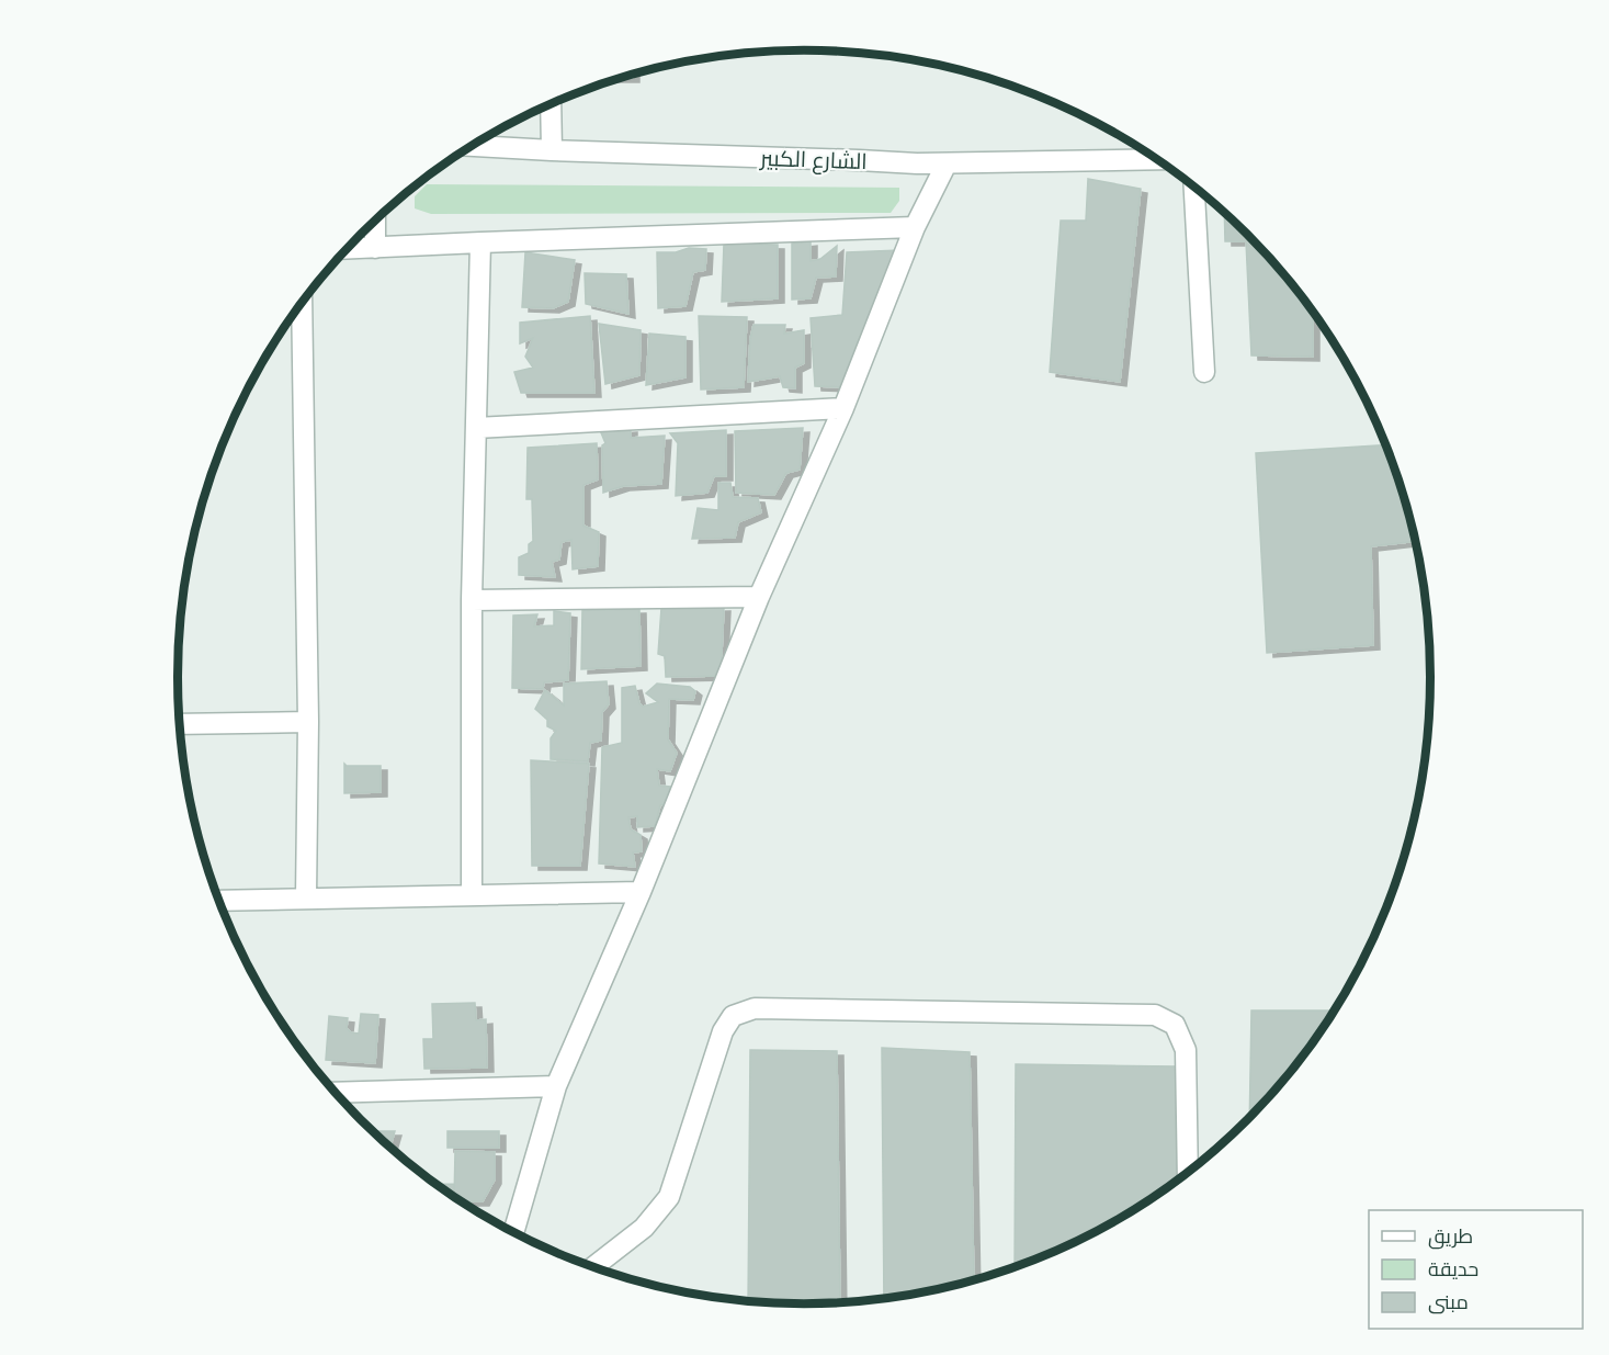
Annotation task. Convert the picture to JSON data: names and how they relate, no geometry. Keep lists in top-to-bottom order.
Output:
{
  "streets": {
    "street": ["الشارع الكبير"]
  },
  "legend": ["طريق", "حديقة", "مبنى"]
}
